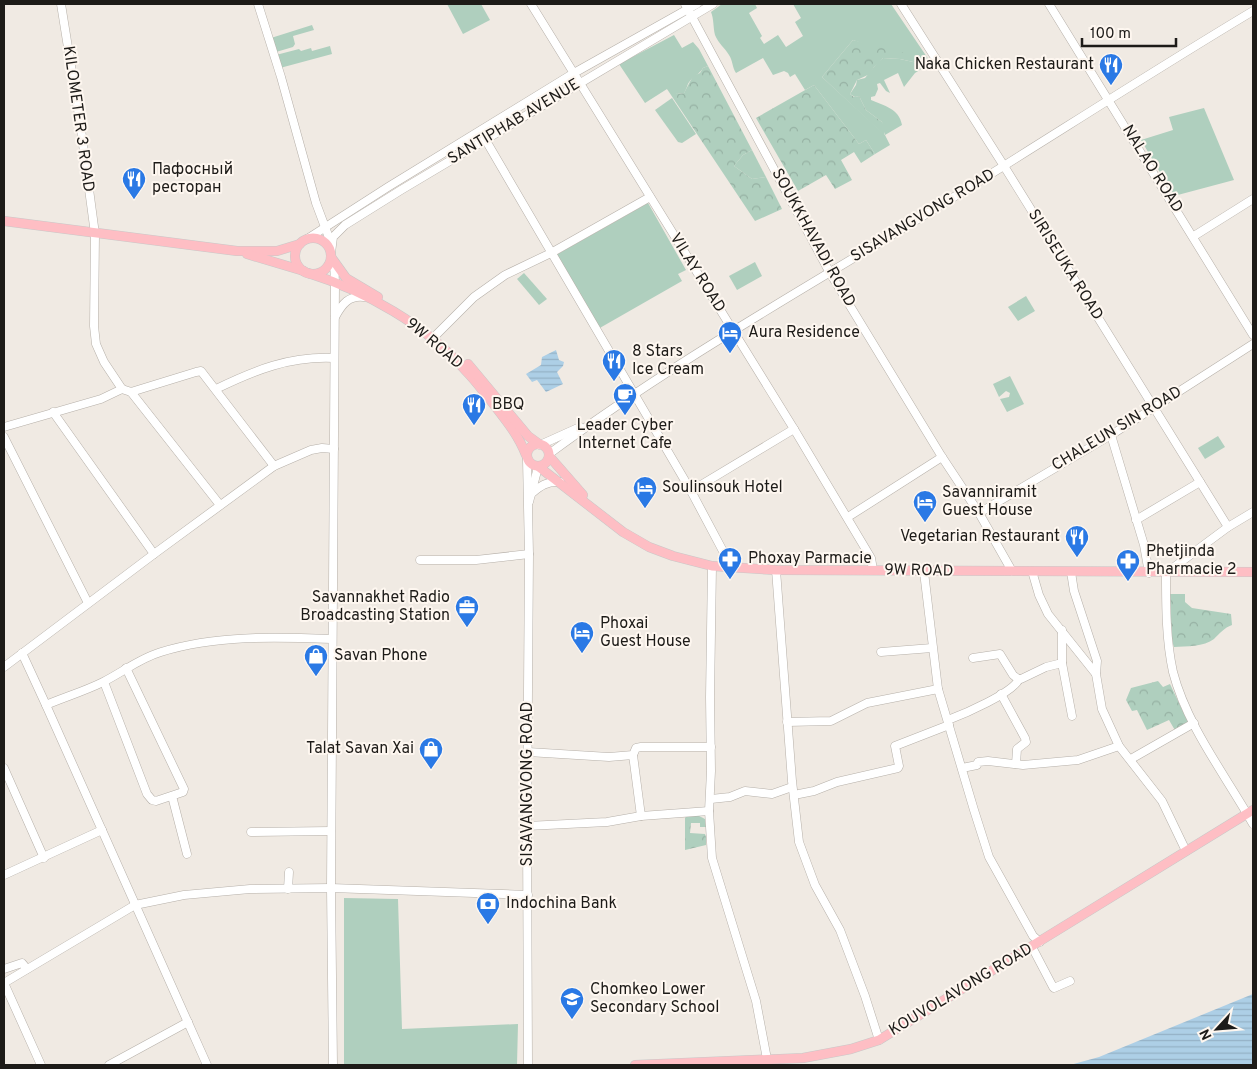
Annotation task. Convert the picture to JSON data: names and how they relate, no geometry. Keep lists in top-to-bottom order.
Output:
{
  "streets": {
    "main road": ["9W ROAD", "KOUVOLAVONG ROAD"],
    "street": [
      "KILOMETER 3 ROAD",
      "SANTIPHAB AVENUE",
      "NALAO ROAD",
      "SISAVANGVONG ROAD",
      "SOUKKHAVADI ROAD",
      "SIRISEUKA ROAD",
      "VILAY ROAD",
      "CHALEUN SIN ROAD"
    ]
  },
  "crossings": [
    ["KILOMETER 3 ROAD", "9W ROAD"],
    ["SANTIPHAB AVENUE", "SOUKKHAVADI ROAD"],
    ["SANTIPHAB AVENUE", "VILAY ROAD"],
    ["SANTIPHAB AVENUE", "9W ROAD"],
    ["NALAO ROAD", "SISAVANGVONG ROAD"],
    ["SISAVANGVONG ROAD", "SOUKKHAVADI ROAD"],
    ["SISAVANGVONG ROAD", "SIRISEUKA ROAD"],
    ["SISAVANGVONG ROAD", "VILAY ROAD"],
    ["SISAVANGVONG ROAD", "9W ROAD"],
    ["SOUKKHAVADI ROAD", "9W ROAD"],
    ["SOUKKHAVADI ROAD", "CHALEUN SIN ROAD"],
    ["SIRISEUKA ROAD", "CHALEUN SIN ROAD"],
    ["VILAY ROAD", "9W ROAD"]
  ],
  "places": {
    "restaurant": [
      "Naka Chicken Restaurant",
      "Пафосный ресторан",
      "8 Stars Ice Cream",
      "BBQ",
      "Vegetarian Restaurant"
    ],
    "hotel": [
      "Aura Residence",
      "Soulinsouk Hotel",
      "Savanniramit Guest House",
      "Phoxai Guest House"
    ],
    "cafe": ["Leader Cyber Internet Cafe"],
    "pharmacy": ["Phoxay Parmacie", "Phetjinda Pharmacie 2"],
    "office": ["Savannakhet Radio Broadcasting Station"],
    "shop": ["Savan Phone", "Talat Savan Xai"],
    "bank": ["Indochina Bank"],
    "school or university": ["Chomkeo Lower Secondary School"]
  },
  "scale_bar": "100 m",
  "north": "bottom left"
}
